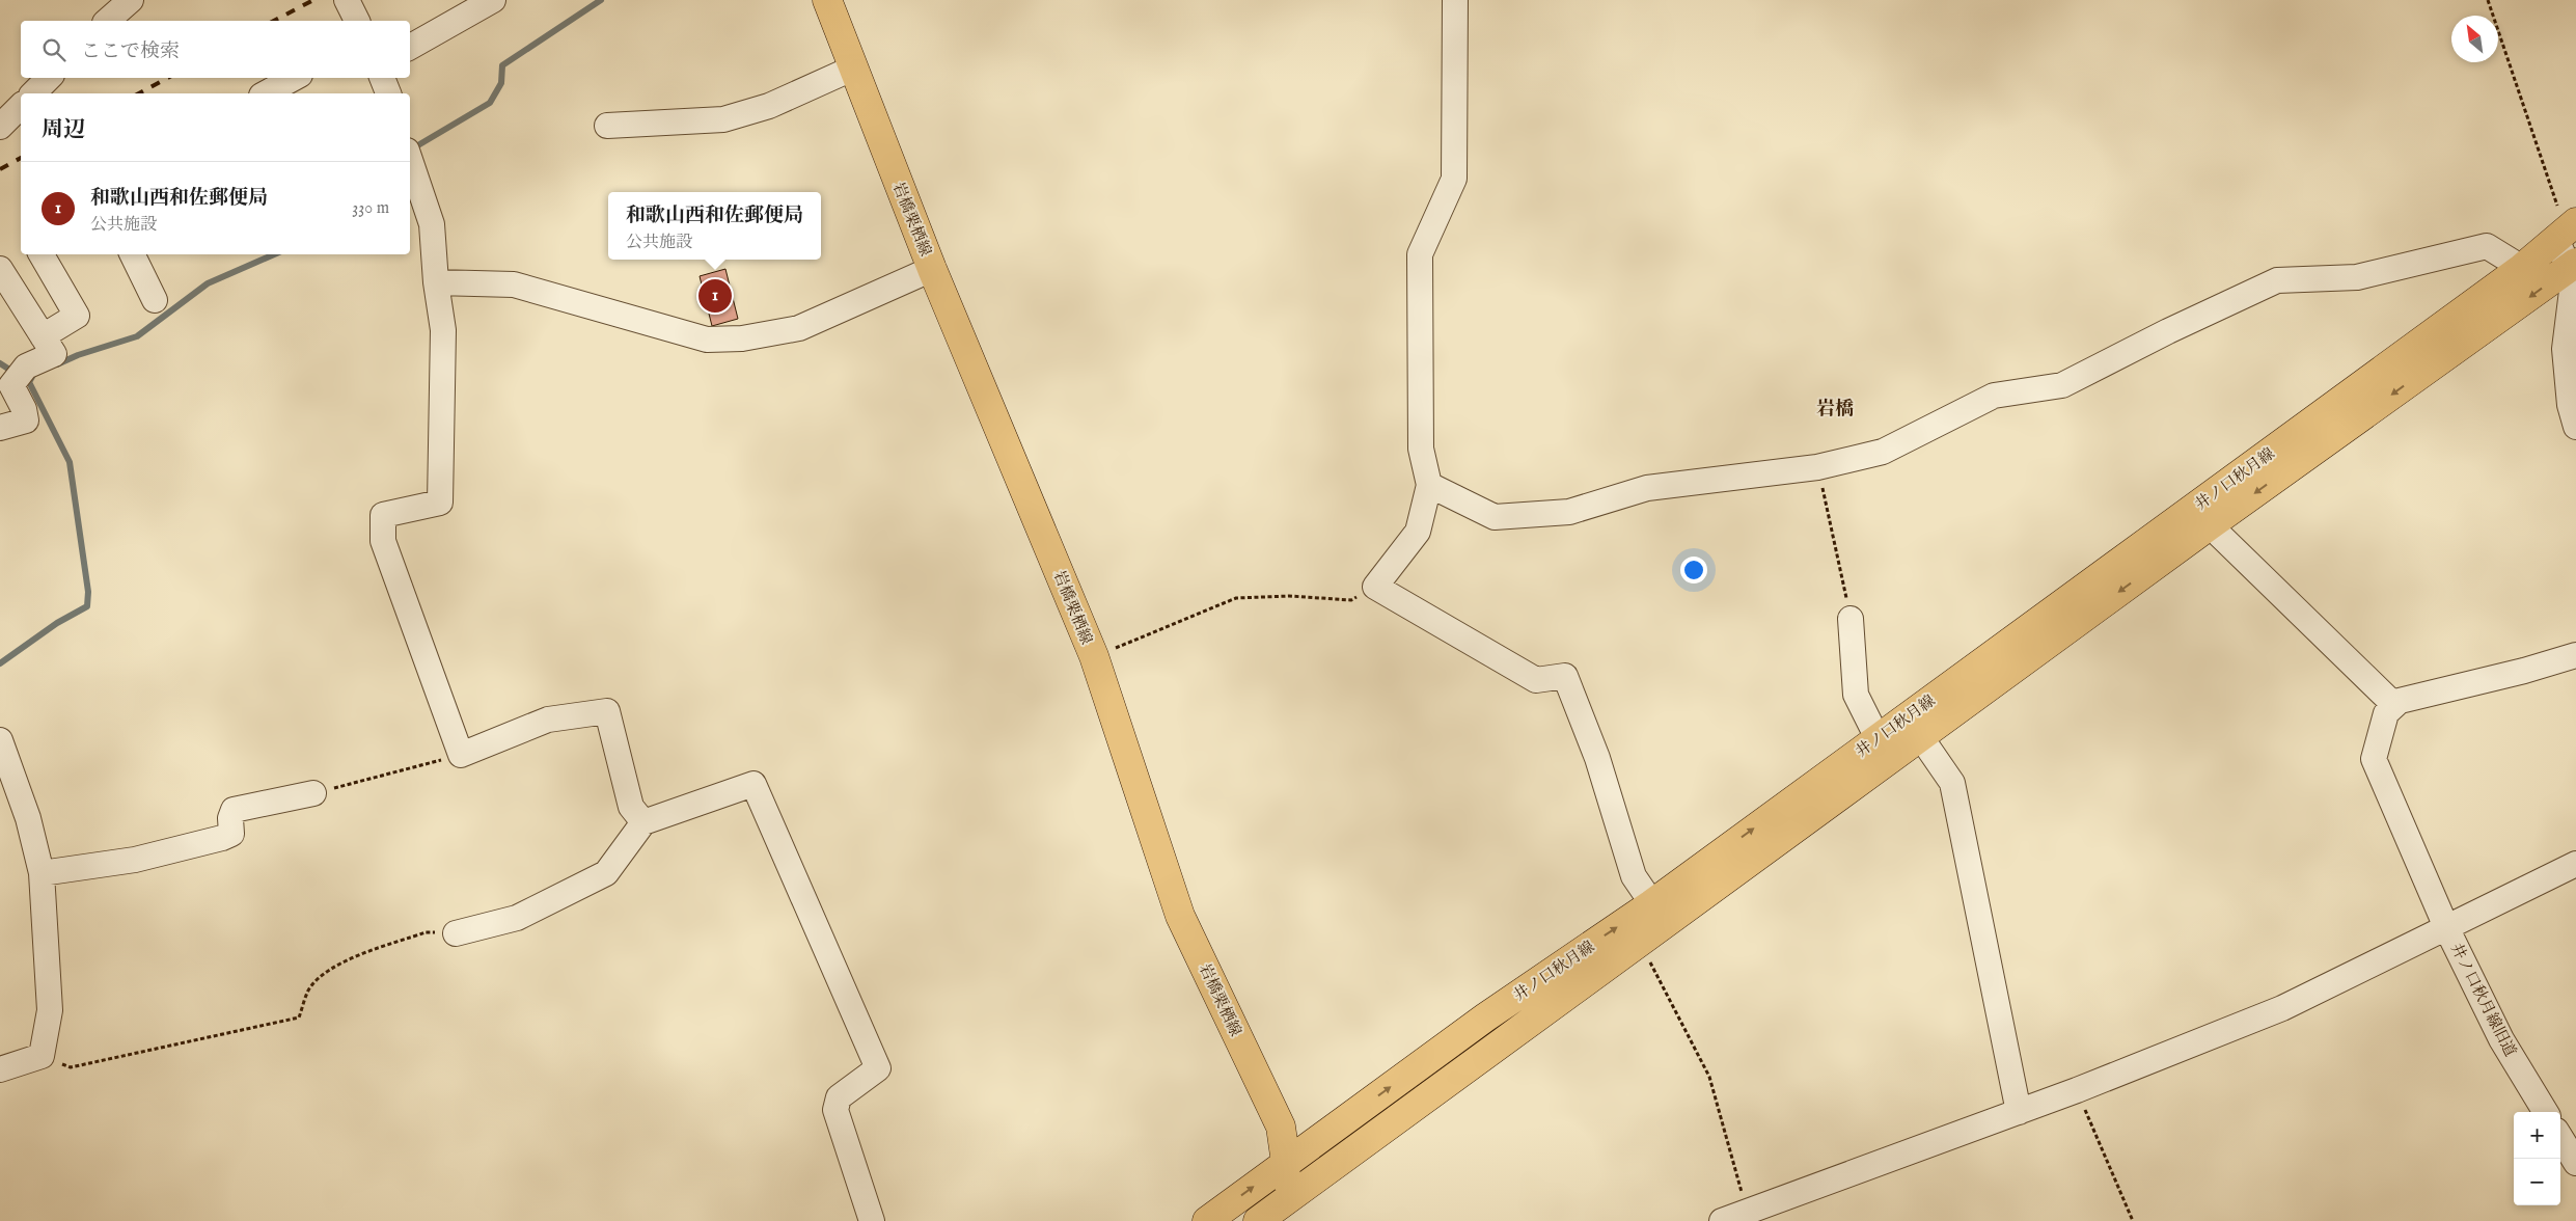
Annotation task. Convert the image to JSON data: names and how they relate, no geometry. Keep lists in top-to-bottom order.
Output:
{
  "streets": {
    "main road": ["岩橋栗栖線", "井ノ口秋月線"],
    "street": ["井ノ口秋月線旧道"]
  },
  "crossings": [
    ["岩橋栗栖線", "井ノ口秋月線"]
  ],
  "districts": ["岩橋"],
  "north": "top left",
  "page": {
    "search": "ここで検索",
    "heading": "周辺",
    "list": [
      {
        "mark": "1",
        "name": "和歌山西和佐郵便局",
        "note": "公共施設",
        "value": "330 m"
      }
    ],
    "popup": ["和歌山西和佐郵便局", "公共施設"],
    "pins": "1",
    "map_buttons": ["+", "−"]
  }
}
